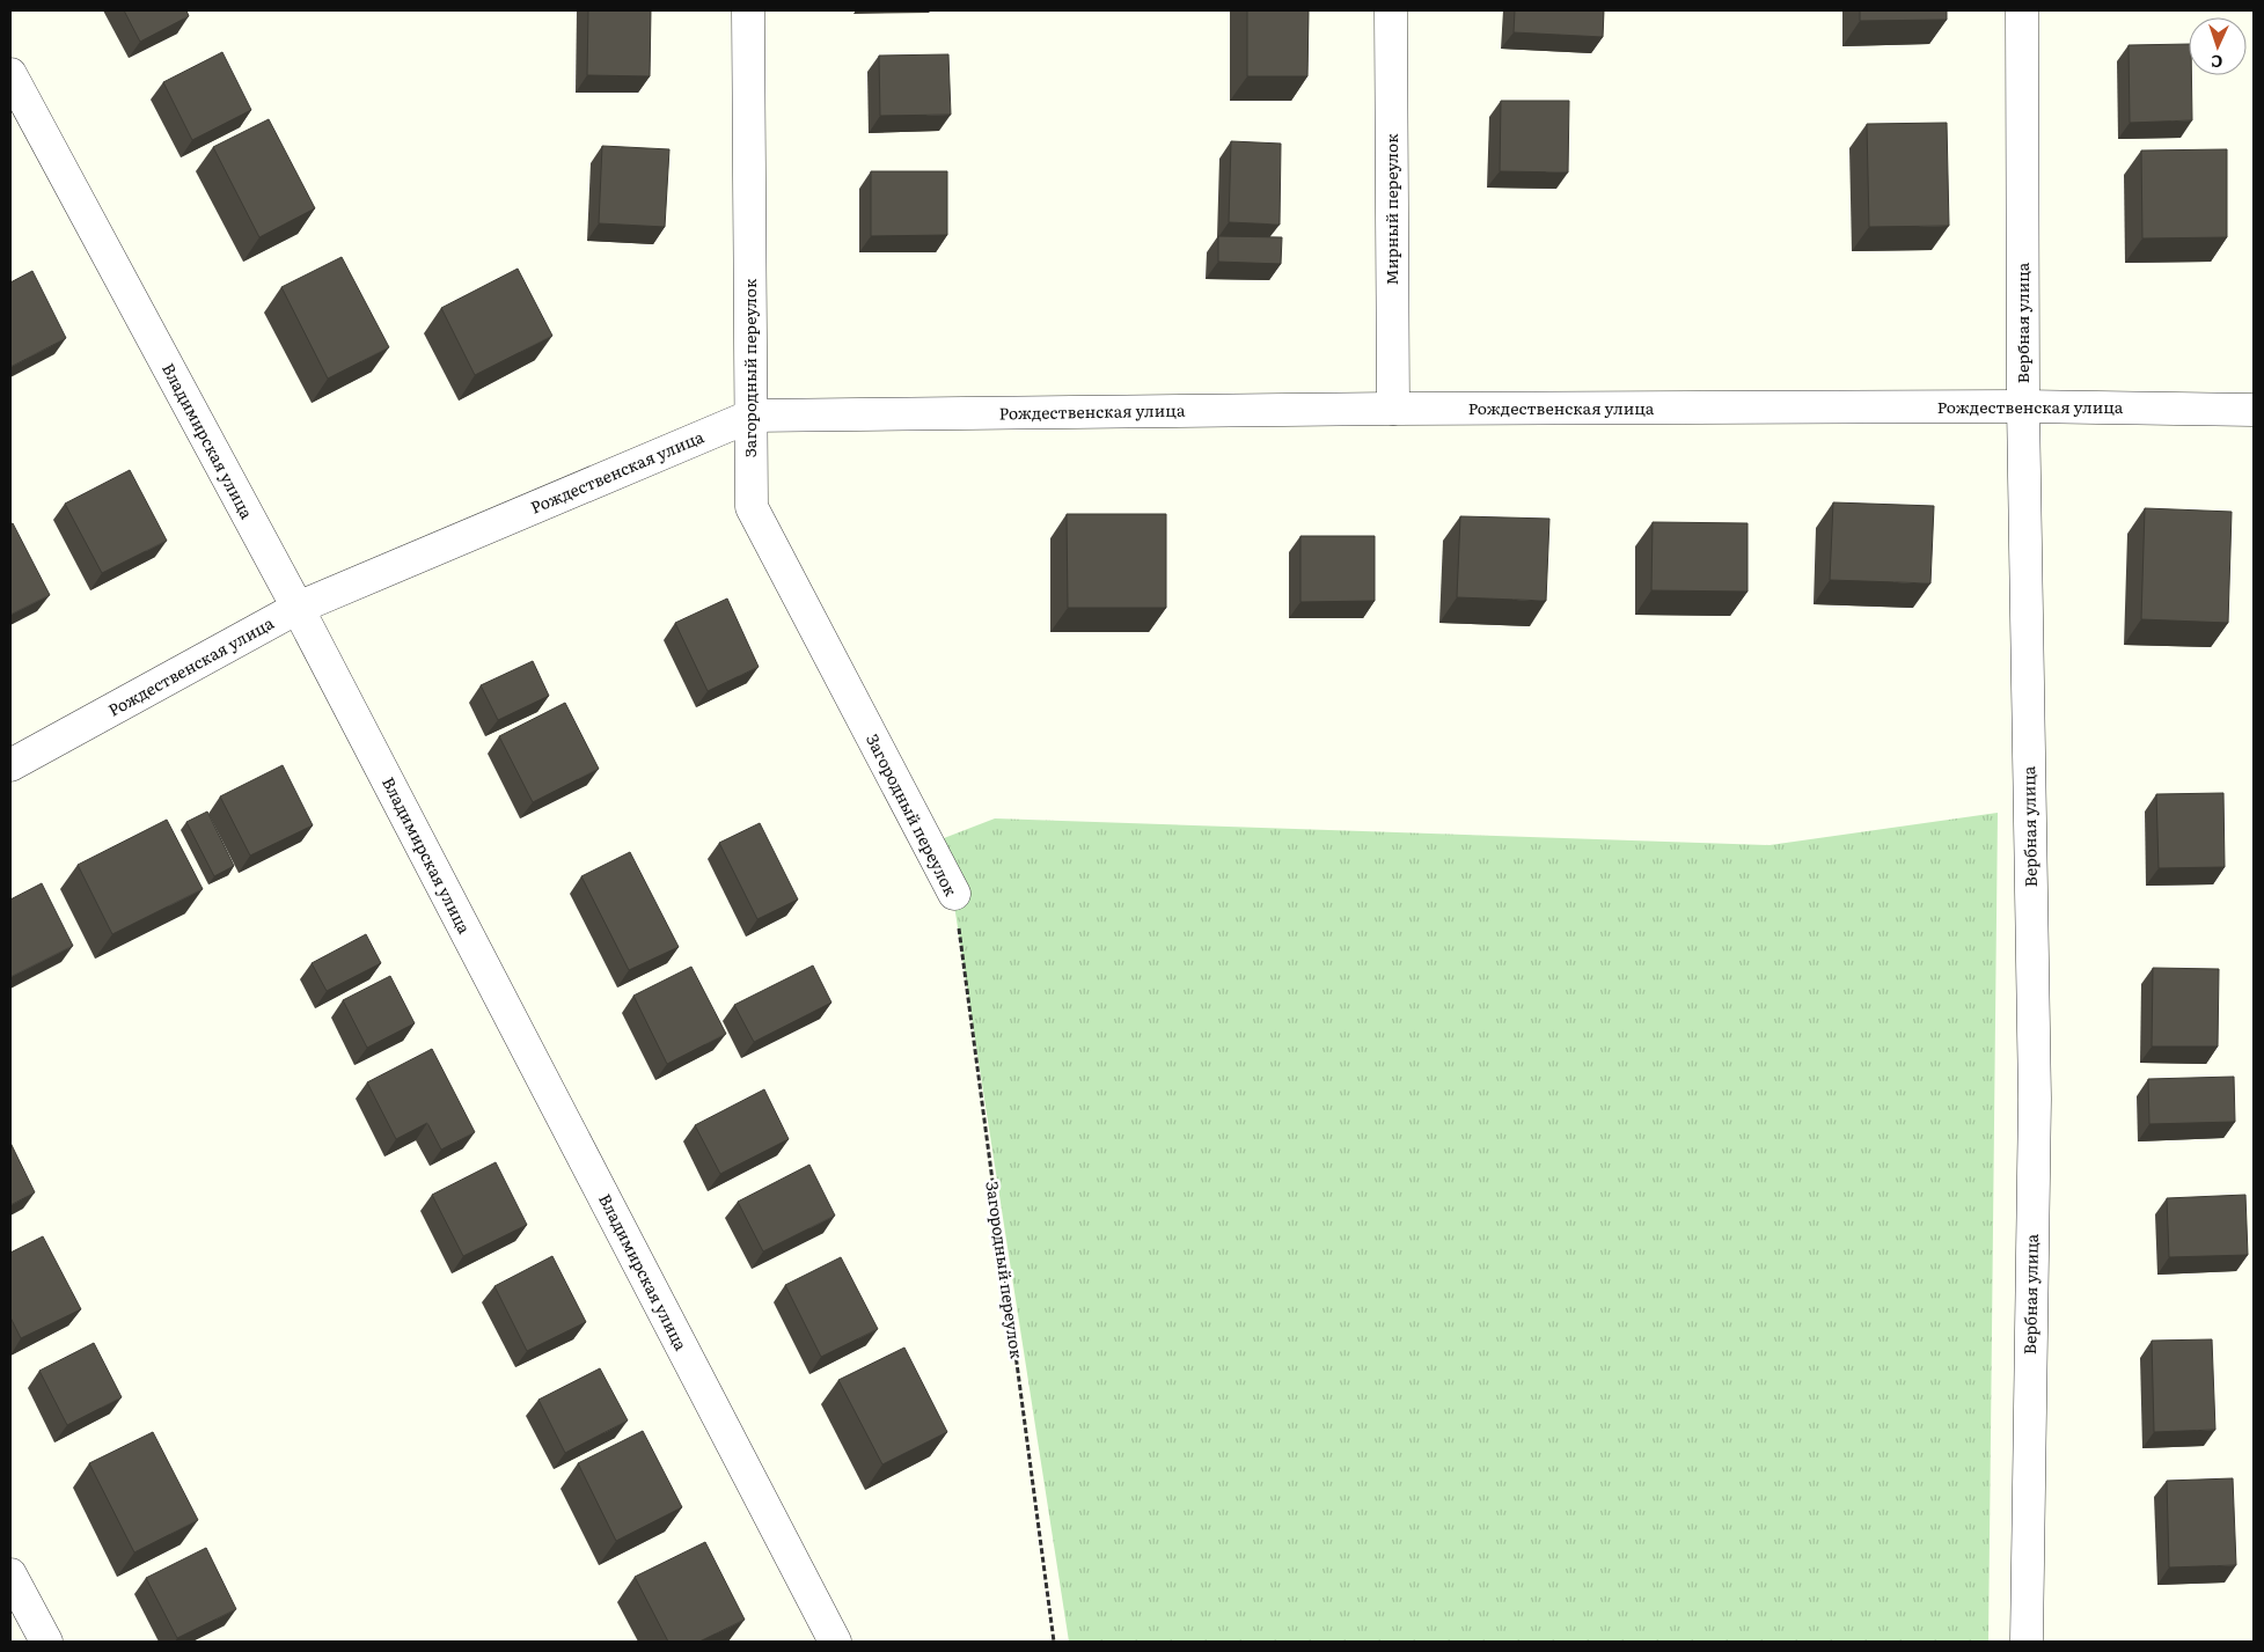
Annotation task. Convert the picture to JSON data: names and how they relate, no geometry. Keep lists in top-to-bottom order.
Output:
{
  "streets": {
    "street": [
      "Мирный переулок",
      "Вербная улица",
      "Загородный переулок",
      "Рождественская улица",
      "Владимирская улица"
    ]
  },
  "crossings": [
    ["Мирный переулок", "Рождественская улица"],
    ["Вербная улица", "Рождественская улица"],
    ["Загородный переулок", "Рождественская улица"],
    ["Рождественская улица", "Владимирская улица"]
  ],
  "north": "bottom"
}
